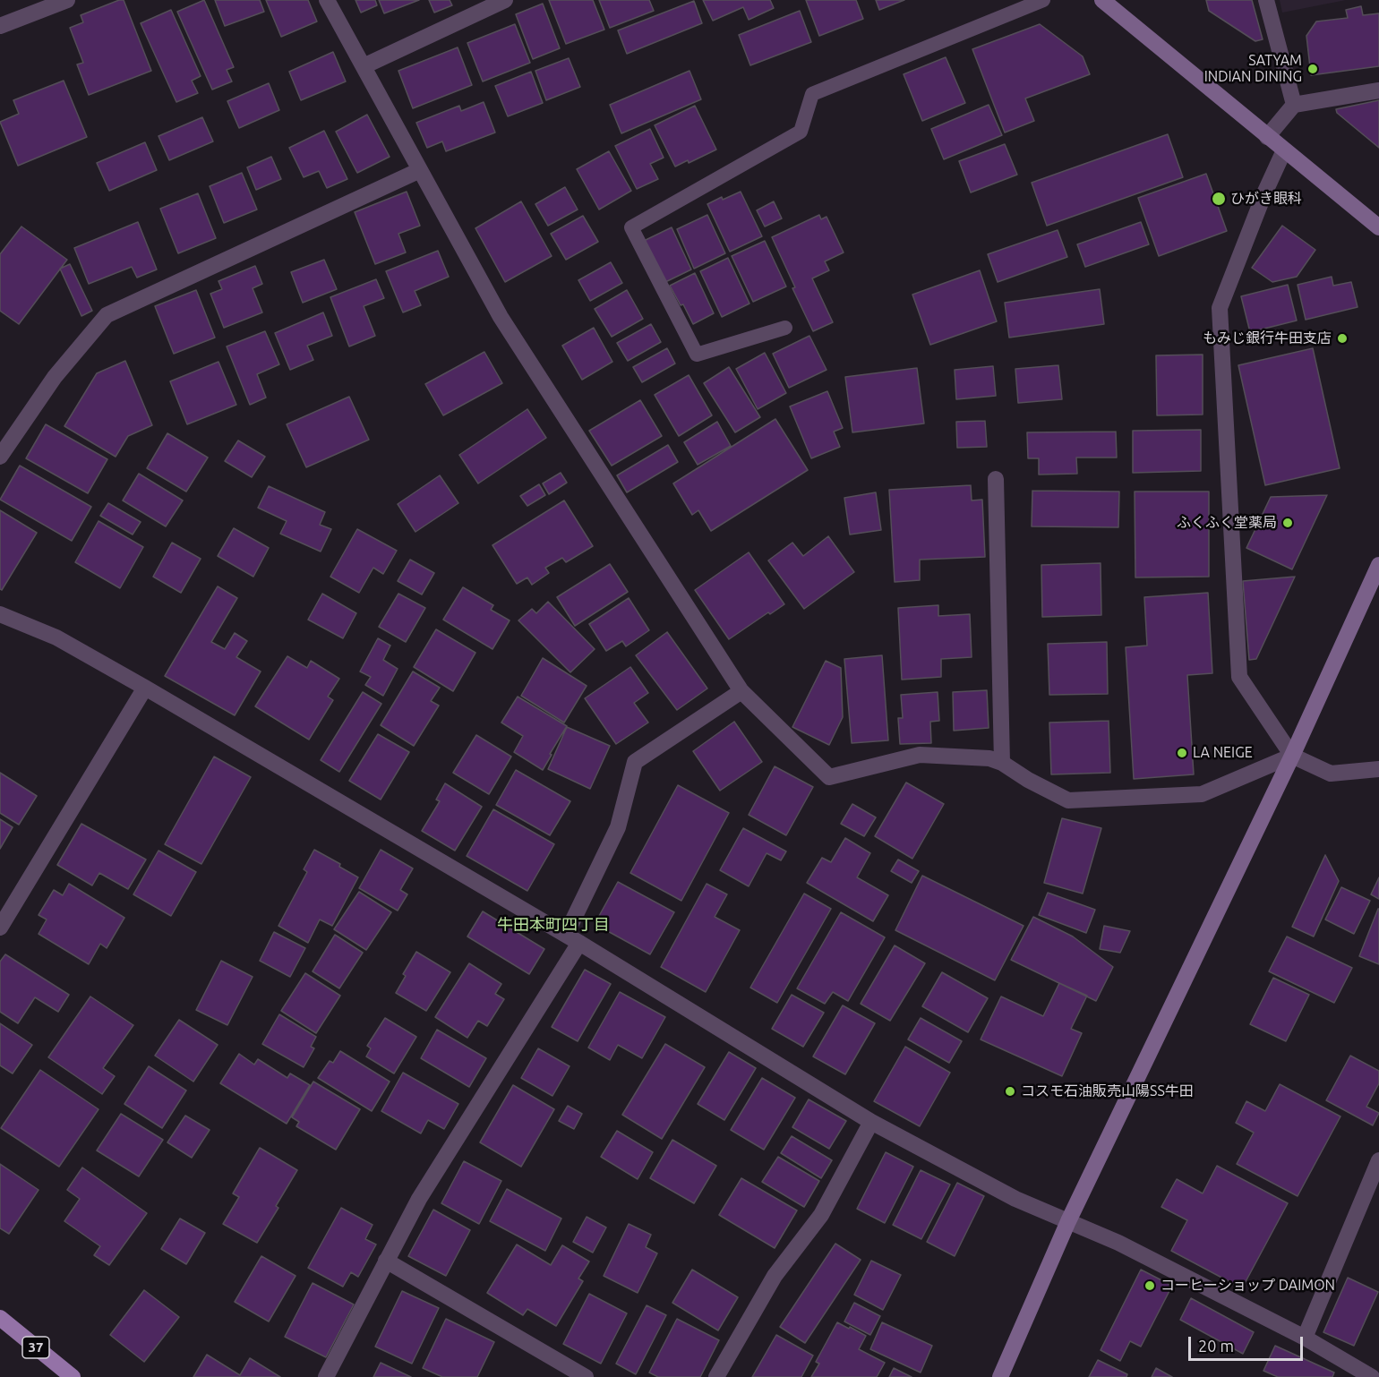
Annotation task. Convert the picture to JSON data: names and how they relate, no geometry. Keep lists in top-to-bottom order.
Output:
{
  "streets": {
    "main road": ["37"]
  },
  "districts": ["牛田本町四丁目"],
  "places": [
    "SATYAM INDIAN DINING",
    "ひがき眼科",
    "もみじ銀行牛田支店",
    "ふくふく堂薬局",
    "LA NEIGE",
    "コスモ石油販売山陽SS牛田",
    "コーヒーショップ DAIMON"
  ],
  "scale_bar": "20 m"
}
